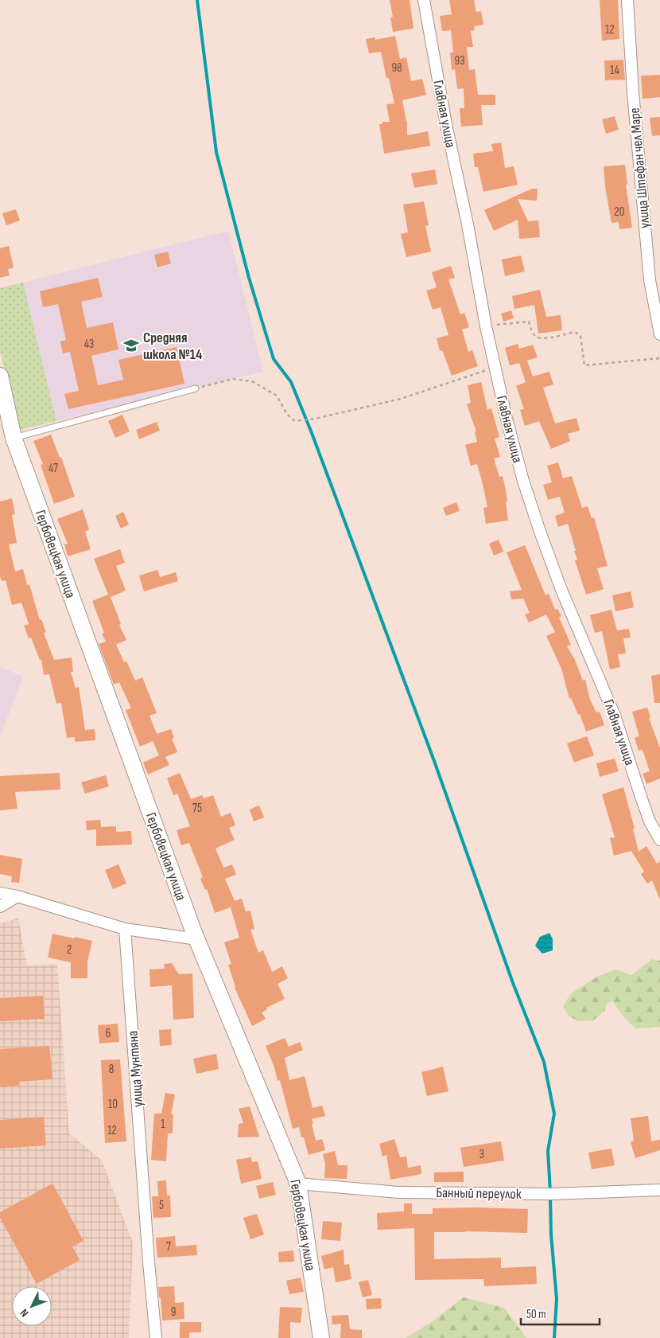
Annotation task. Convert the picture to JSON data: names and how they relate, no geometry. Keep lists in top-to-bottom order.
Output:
{
  "streets": {
    "street": [
      "Главная улица",
      "улица Штефан чел Маре",
      "Гербовецкая улица",
      "улица Мунтяна",
      "Банный переулок"
    ]
  },
  "crossings": [
    ["Гербовецкая улица", "Банный переулок"]
  ],
  "places": {
    "school or university": ["Средняя школа №14"]
  },
  "house_numbers": [
    "12",
    "93",
    "98",
    "14",
    "20",
    "43",
    "47",
    "75",
    "2",
    "6",
    "8",
    "10",
    "1",
    "12",
    "3",
    "5",
    "7",
    "9"
  ],
  "scale_bar": "50 m",
  "north": "bottom left"
}
